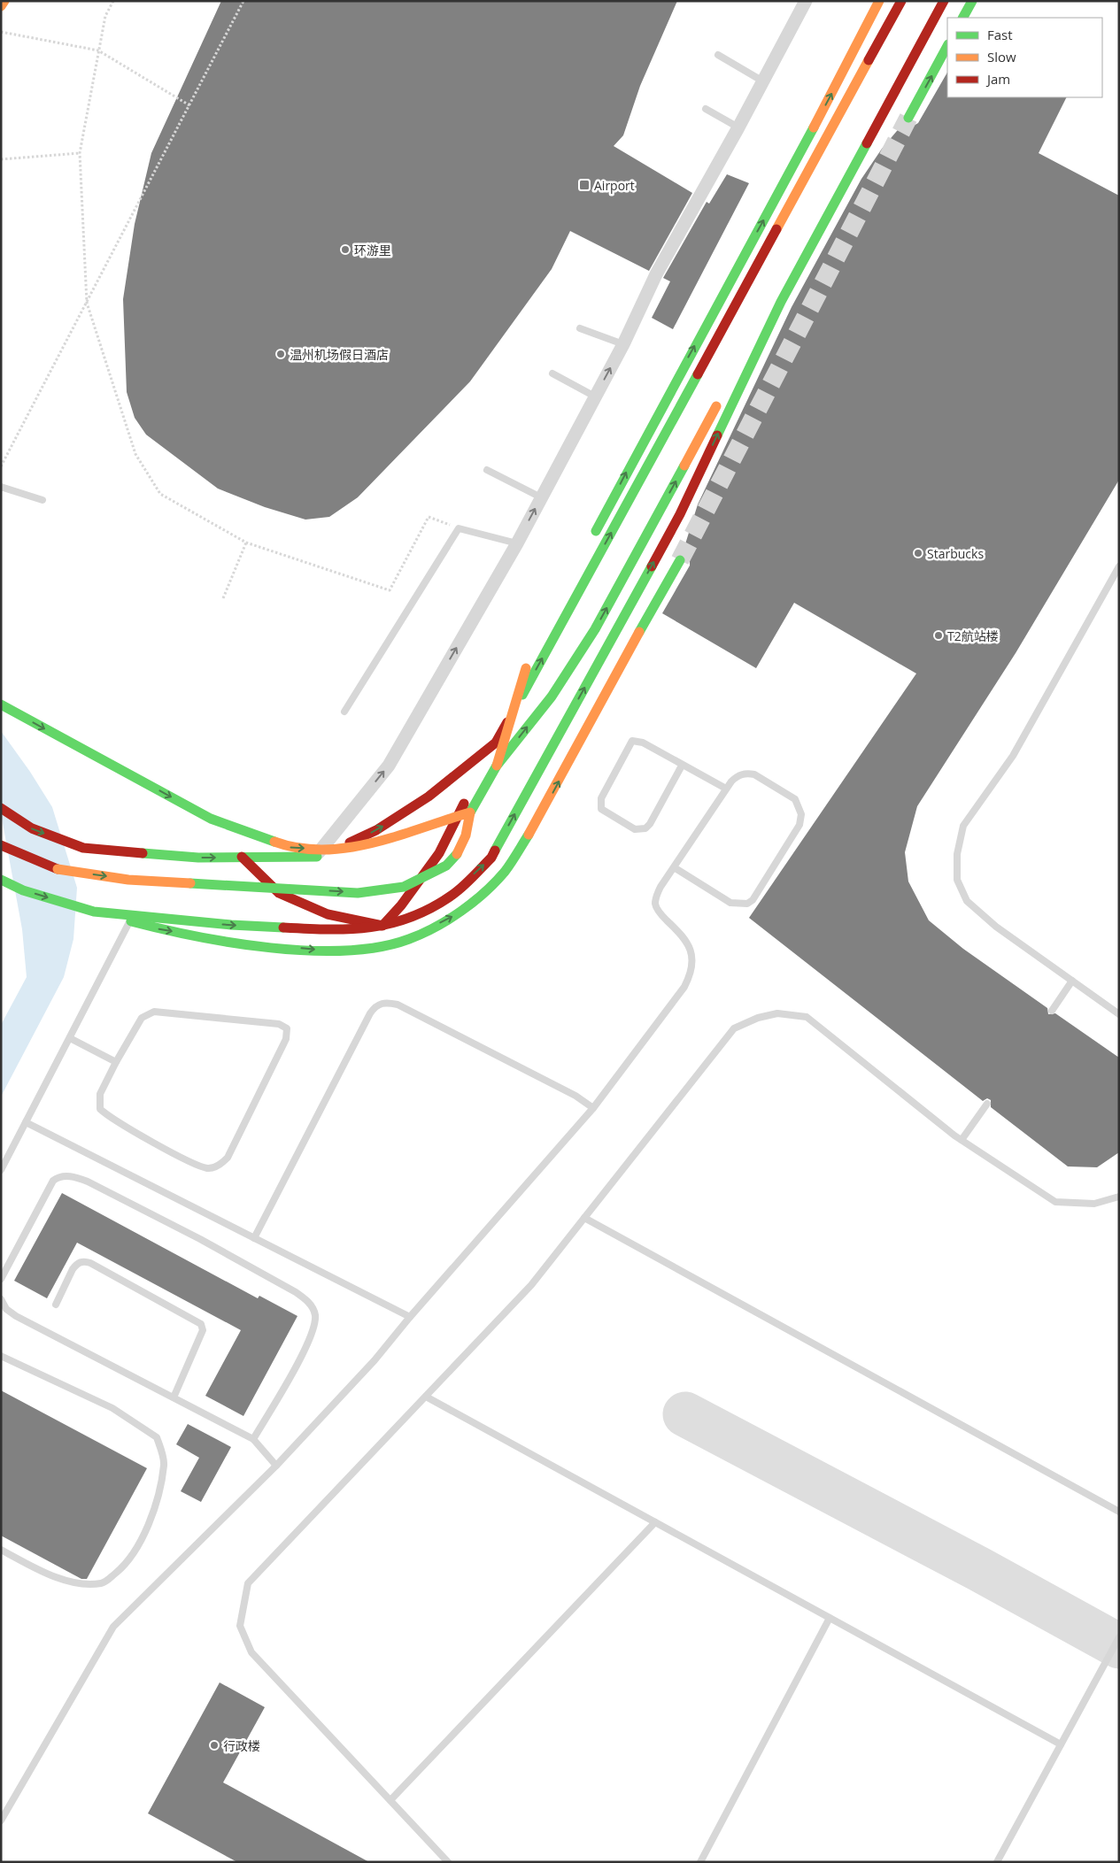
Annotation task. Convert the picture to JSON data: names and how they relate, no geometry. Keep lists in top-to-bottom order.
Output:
{
  "places": {
    "transit": ["Airport"],
    "other": [
      "环游里",
      "温州机场假日酒店",
      "Starbucks",
      "T2航站楼",
      "行政楼"
    ]
  },
  "legend": ["Fast", "Slow", "Jam"]
}
